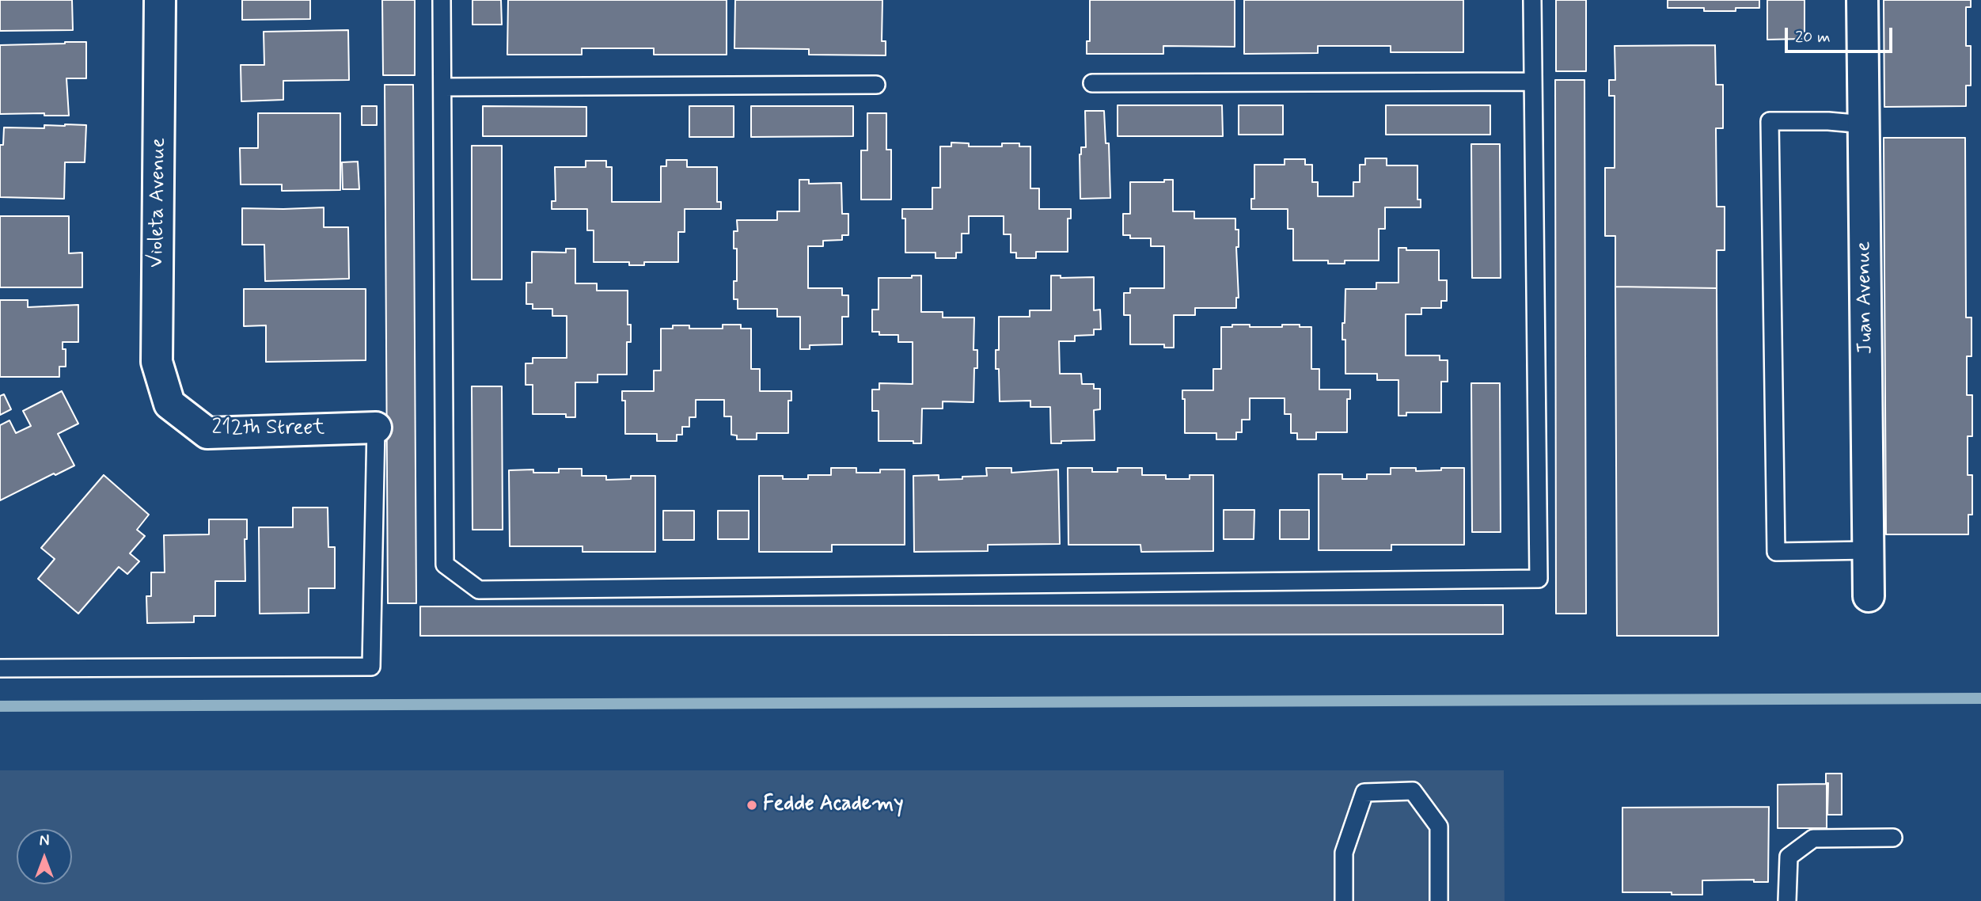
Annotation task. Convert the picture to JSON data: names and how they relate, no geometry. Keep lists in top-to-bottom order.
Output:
{
  "streets": {
    "street": ["Violeta Avenue", "Juan Avenue", "212th Street"]
  },
  "crossings": [
    ["Violeta Avenue", "212th Street"]
  ],
  "places": ["Fedde Academy"],
  "scale_bar": "20 m",
  "north": "top"
}
